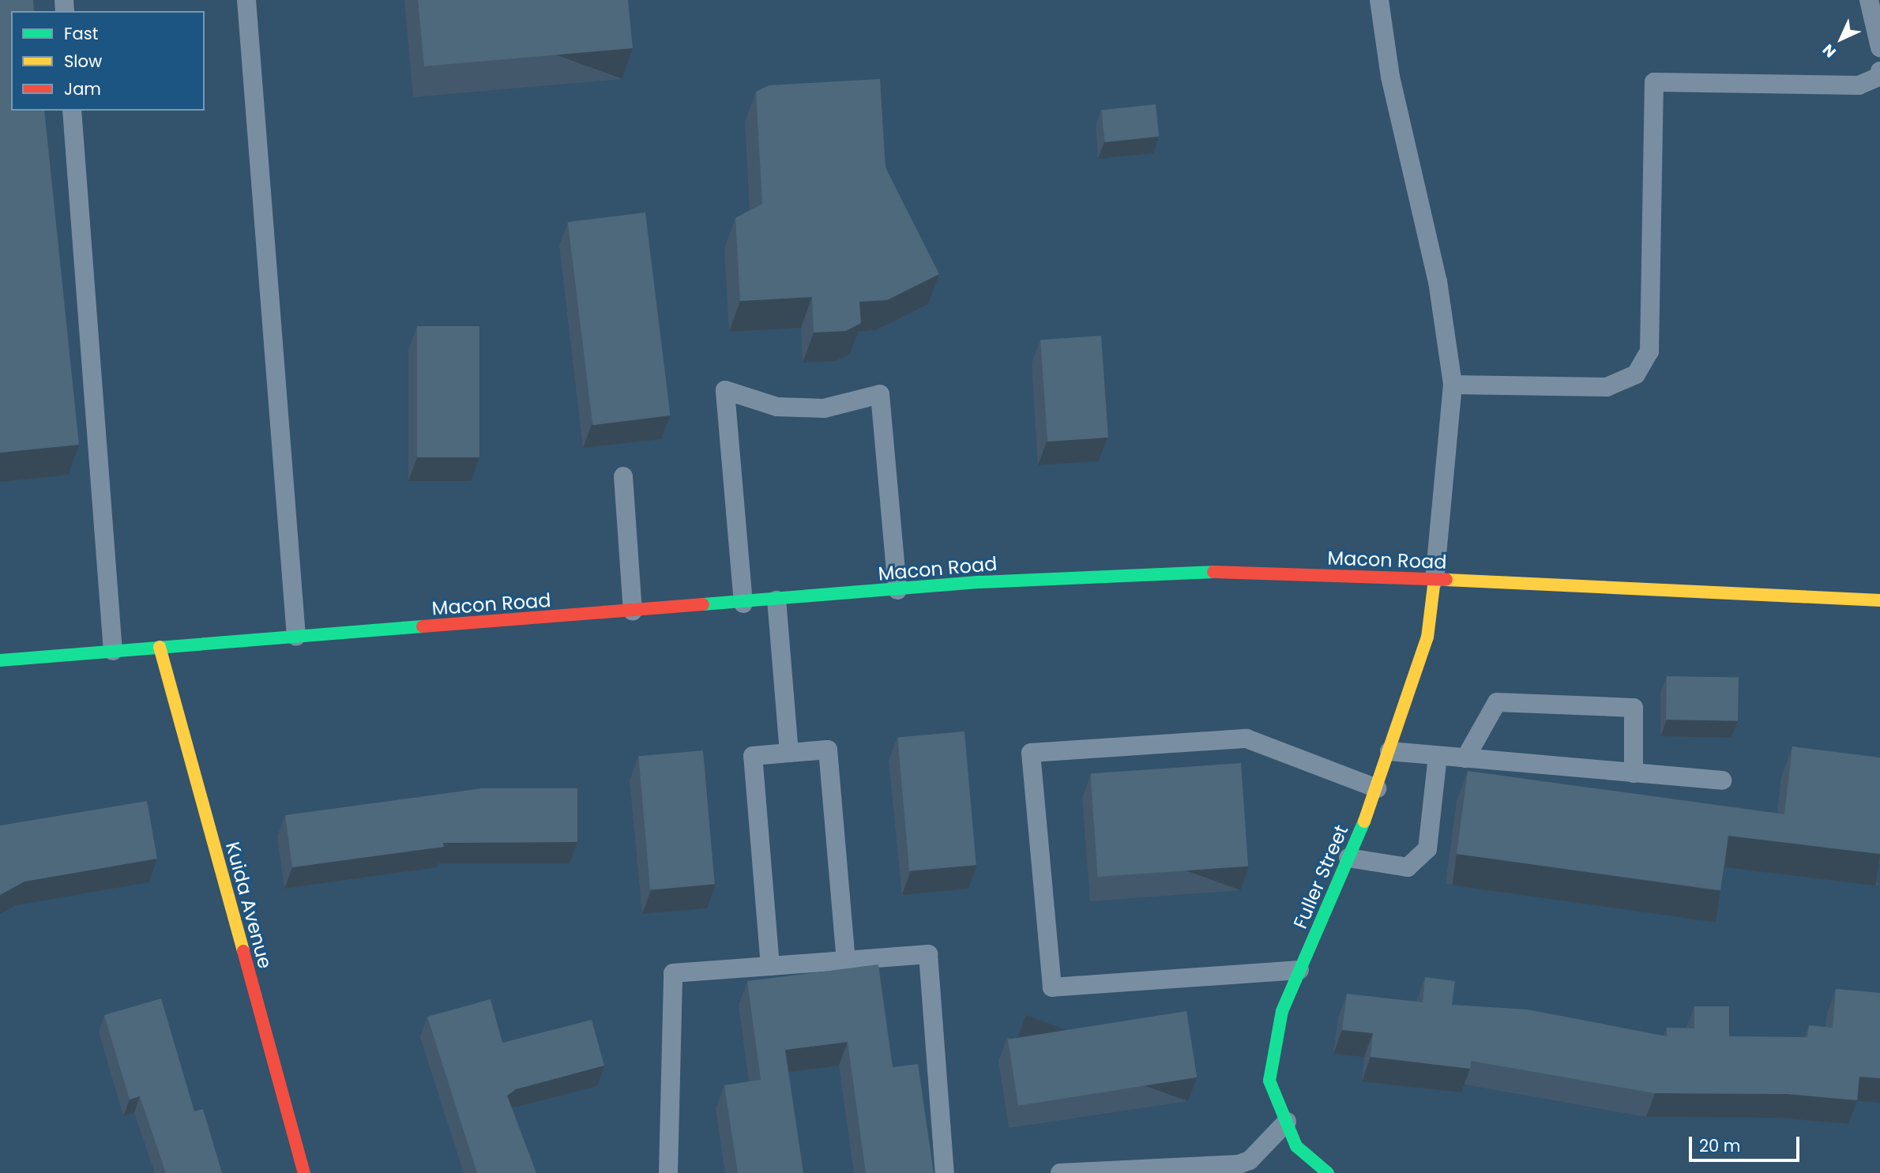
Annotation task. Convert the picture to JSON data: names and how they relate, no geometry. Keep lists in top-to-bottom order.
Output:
{
  "streets": {
    "main road": ["Macon Road", "Fuller Street", "Kuida Avenue"]
  },
  "crossings": [
    ["Macon Road", "Fuller Street"],
    ["Macon Road", "Kuida Avenue"]
  ],
  "legend": ["Fast", "Slow", "Jam"],
  "scale_bar": "20 m",
  "north": "bottom left"
}
